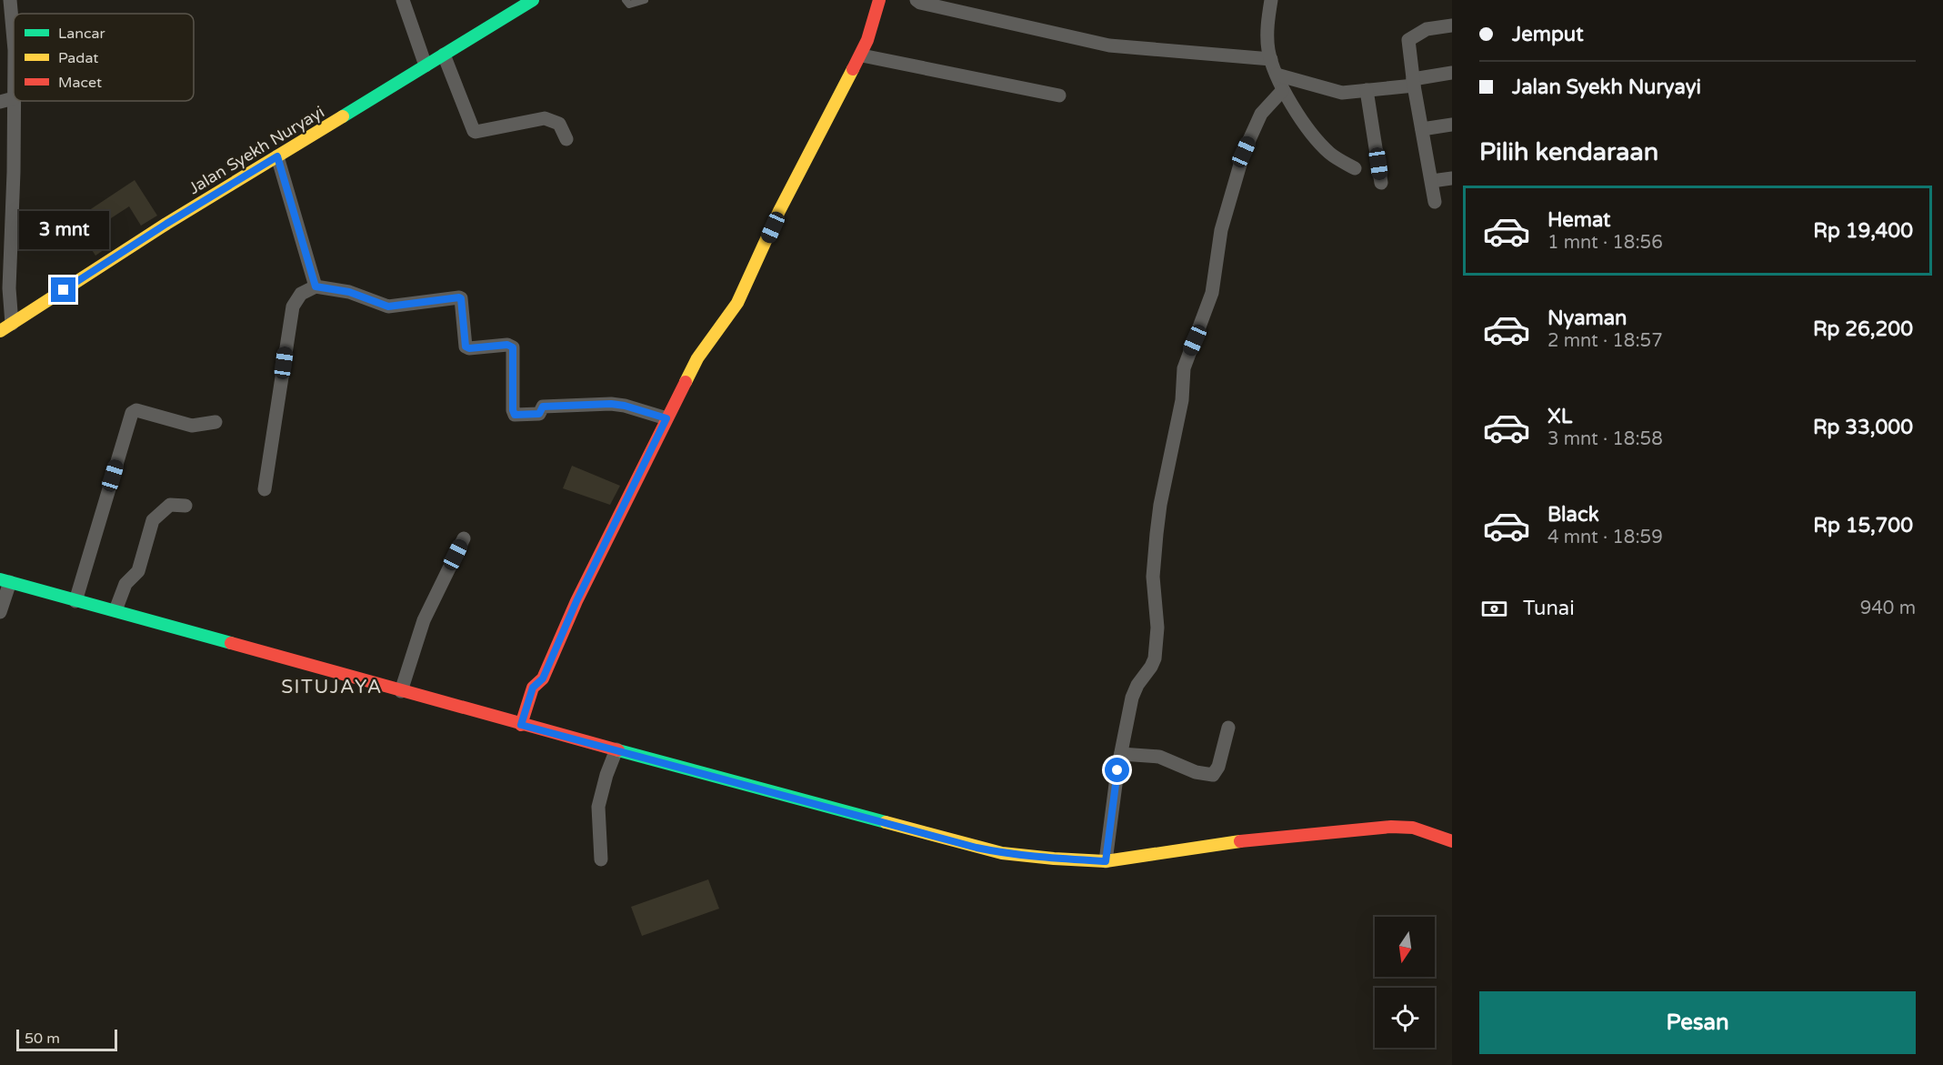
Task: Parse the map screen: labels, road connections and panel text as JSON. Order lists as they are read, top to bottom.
{
  "streets": {
    "street": ["Jalan Syekh Nuryayi"]
  },
  "districts": ["SITUJAYA"],
  "legend": ["Lancar", "Padat", "Macet"],
  "scale_bar": "50 m",
  "north": "bottom",
  "page": {
    "banner": ["Jemput", "Jalan Syekh Nuryayi"],
    "heading": "Pilih kendaraan",
    "list": [
      {
        "name": "Hemat",
        "note": "1 mnt · 18:56",
        "value": "Rp 19,400"
      },
      {
        "name": "Nyaman",
        "note": "2 mnt · 18:57",
        "value": "Rp 26,200"
      },
      {
        "name": "XL",
        "note": "3 mnt · 18:58",
        "value": "Rp 33,000"
      },
      {
        "name": "Black",
        "note": "4 mnt · 18:59",
        "value": "Rp 15,700"
      }
    ],
    "bubble": "3 mnt",
    "pay": ["Tunai", "940 m"],
    "buttons": "Pesan",
    "scale": "50 m"
  }
}
